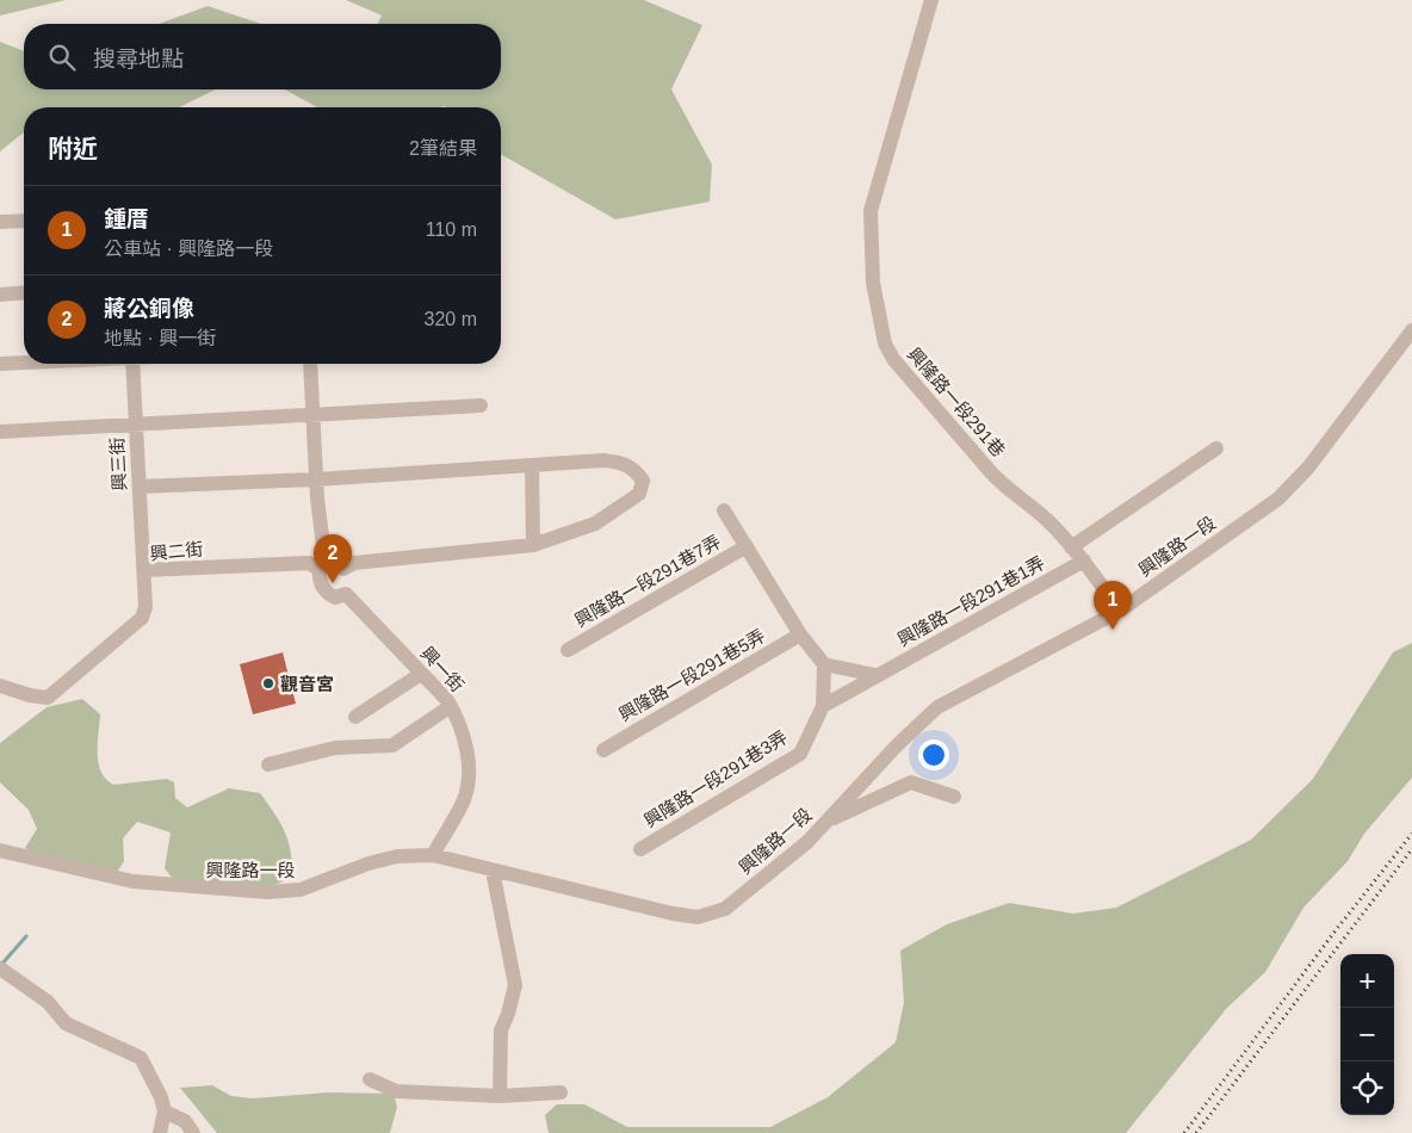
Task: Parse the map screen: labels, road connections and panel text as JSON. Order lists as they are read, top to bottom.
{
  "streets": {
    "street": [
      "興隆路一段291巷",
      "興三街",
      "興隆路一段",
      "興二街",
      "興隆路一段291巷7弄",
      "興隆路一段291巷1弄",
      "興一街",
      "興隆路一段291巷5弄",
      "興隆路一段291巷3弄"
    ]
  },
  "crossings": [
    ["興隆路一段291巷", "興隆路一段"],
    ["興隆路一段291巷", "興隆路一段291巷1弄"],
    ["興三街", "興二街"],
    ["興隆路一段", "興一街"],
    ["興二街", "興一街"],
    ["興隆路一段291巷1弄", "興隆路一段291巷3弄"]
  ],
  "places": ["觀音宮"],
  "page": {
    "search": "搜尋地點",
    "heading": ["附近", "2筆結果"],
    "list": [
      {
        "mark": "1",
        "name": "鍾厝",
        "note": "公車站 · 興隆路一段",
        "value": "110 m"
      },
      {
        "mark": "2",
        "name": "蔣公銅像",
        "note": "地點 · 興一街",
        "value": "320 m"
      }
    ],
    "pins": ["2", "1"],
    "map_buttons": ["+", "−"]
  }
}
